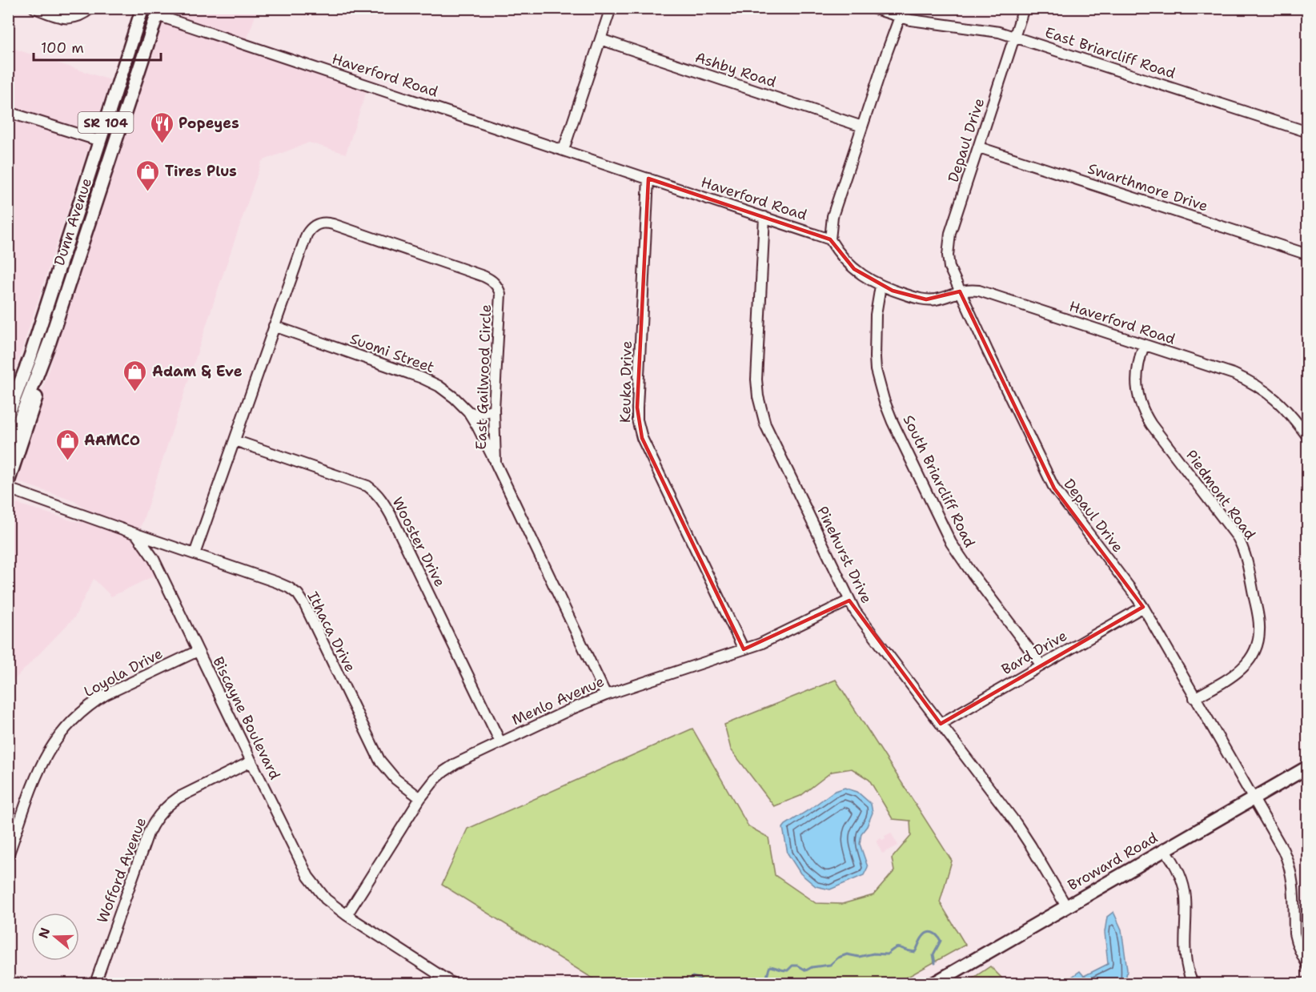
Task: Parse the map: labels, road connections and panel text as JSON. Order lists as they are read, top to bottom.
{
  "streets": {
    "main road": ["SR 104", "Dunn Avenue", "Broward Road"],
    "street": [
      "East Briarcliff Road",
      "Ashby Road",
      "Haverford Road",
      "Depaul Drive",
      "Swarthmore Drive",
      "Suomi Street",
      "East Gailwood Circle",
      "Keuka Drive",
      "South Briarcliff Road",
      "Piedmont Road",
      "Wooster Drive",
      "Pinehurst Drive",
      "Ithaca Drive",
      "Bard Drive",
      "Loyola Drive",
      "Menlo Avenue",
      "Biscayne Boulevard",
      "Wofford Avenue"
    ]
  },
  "crossings": [
    ["East Briarcliff Road", "Depaul Drive"],
    ["Haverford Road", "Depaul Drive"],
    ["Haverford Road", "Dunn Avenue"],
    ["Haverford Road", "Keuka Drive"],
    ["Haverford Road", "South Briarcliff Road"],
    ["Haverford Road", "Piedmont Road"],
    ["Haverford Road", "Pinehurst Drive"],
    ["Depaul Drive", "Swarthmore Drive"],
    ["Depaul Drive", "Piedmont Road"],
    ["Depaul Drive", "Bard Drive"],
    ["Depaul Drive", "Broward Road"],
    ["Suomi Street", "East Gailwood Circle"],
    ["East Gailwood Circle", "Menlo Avenue"],
    ["Keuka Drive", "Menlo Avenue"],
    ["South Briarcliff Road", "Bard Drive"],
    ["Wooster Drive", "Menlo Avenue"],
    ["Pinehurst Drive", "Bard Drive"],
    ["Pinehurst Drive", "Menlo Avenue"],
    ["Pinehurst Drive", "Broward Road"],
    ["Ithaca Drive", "Menlo Avenue"],
    ["Ithaca Drive", "Biscayne Boulevard"],
    ["Loyola Drive", "Biscayne Boulevard"],
    ["Menlo Avenue", "Biscayne Boulevard"],
    ["Biscayne Boulevard", "Wofford Avenue"]
  ],
  "places": {
    "restaurant": ["Popeyes"],
    "shop": ["Tires Plus", "Adam & Eve", "AAMCO"]
  },
  "scale_bar": "100 m",
  "north": "left"
}
